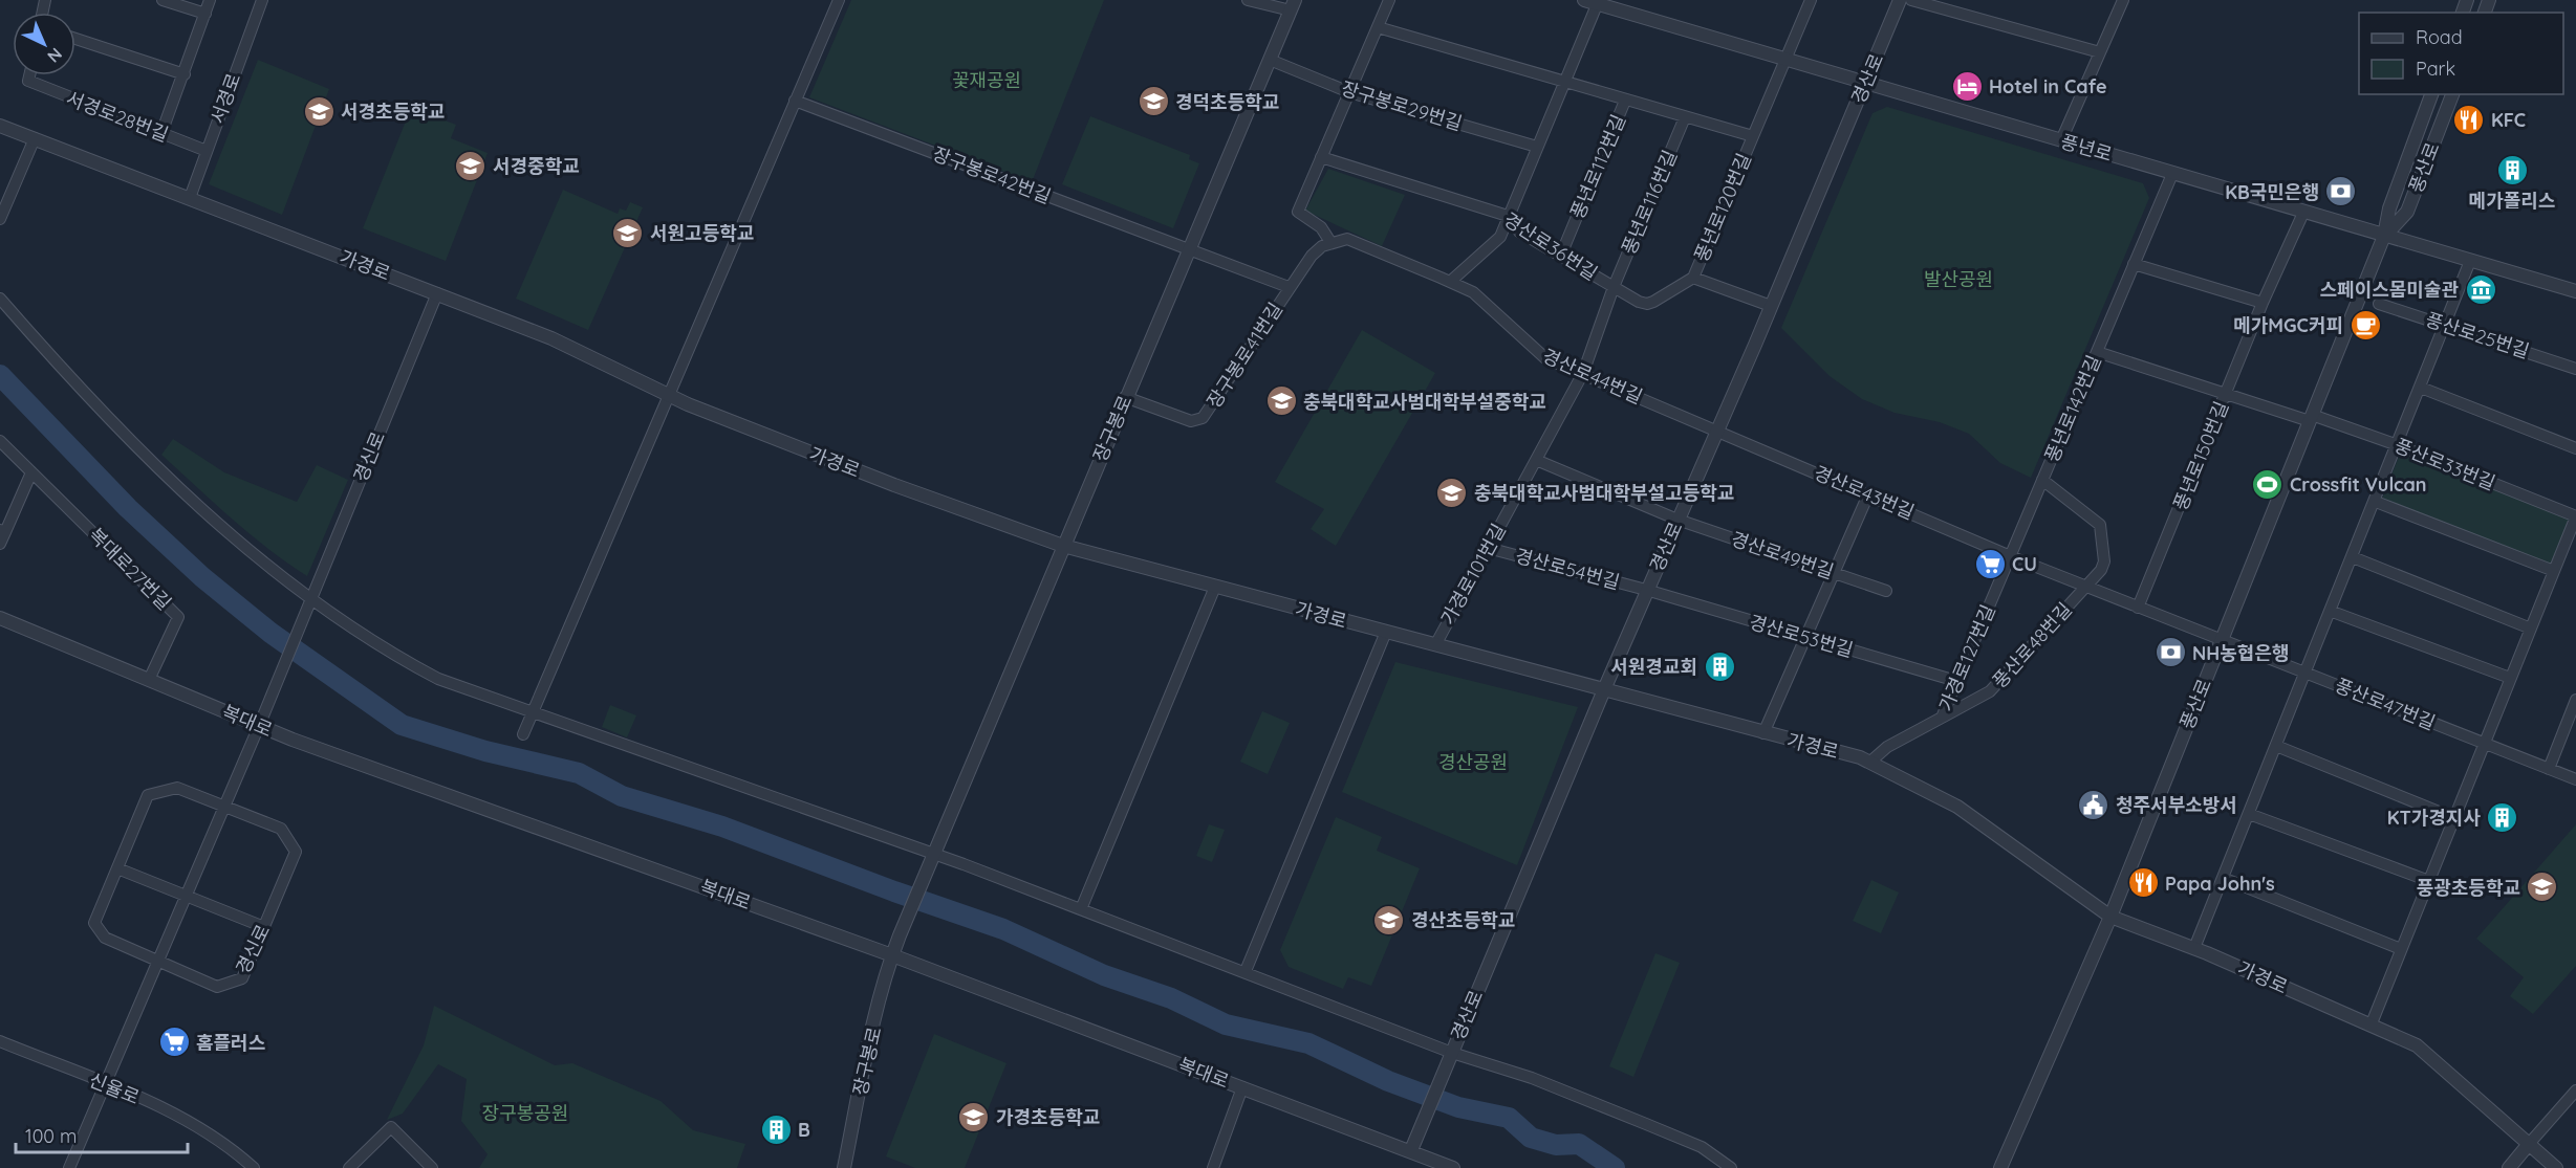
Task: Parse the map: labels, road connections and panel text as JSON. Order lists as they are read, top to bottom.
{
  "streets": {
    "street": [
      "경산로",
      "서경로",
      "장구봉로29번길",
      "서경로28번길",
      "풍년로",
      "풍년로112번길",
      "풍산로",
      "장구봉로42번길",
      "풍년로116번길",
      "풍년로120번길",
      "경산로36번길",
      "가경로",
      "풍산로25번길",
      "장구봉로41번길",
      "경산로44번길",
      "풍년로142번길",
      "장구봉로",
      "풍년로150번길",
      "경신로",
      "풍산로33번길",
      "경산로43번길",
      "경산로49번길",
      "복대로27번길",
      "경산로54번길",
      "가경로101번길",
      "경산로53번길",
      "풍산로48번길",
      "가경로127번길",
      "풍산로47번길",
      "복대로",
      "신율로"
    ]
  },
  "crossings": [
    ["경산로", "풍년로"],
    ["경산로", "가경로"],
    ["경산로", "경산로44번길"],
    ["경산로", "경산로43번길"],
    ["경산로", "경산로49번길"],
    ["경산로", "경산로54번길"],
    ["경산로", "경산로53번길"],
    ["경산로", "복대로"],
    ["서경로", "서경로28번길"],
    ["서경로", "가경로"],
    ["장구봉로29번길", "장구봉로"],
    ["풍년로", "풍산로"],
    ["풍년로", "풍년로120번길"],
    ["풍년로", "풍년로142번길"],
    ["풍년로", "풍년로150번길"],
    ["풍년로112번길", "풍년로116번길"],
    ["풍년로112번길", "풍년로120번길"],
    ["풍년로112번길", "경산로36번길"],
    ["풍산로", "가경로"],
    ["풍산로", "풍산로33번길"],
    ["풍산로", "풍산로48번길"],
    ["풍산로", "풍산로47번길"],
    ["장구봉로42번길", "장구봉로41번길"],
    ["장구봉로42번길", "장구봉로"],
    ["풍년로116번길", "풍년로120번길"],
    ["풍년로116번길", "경산로36번길"],
    ["풍년로116번길", "경산로44번길"],
    ["풍년로116번길", "가경로101번길"],
    ["풍년로120번길", "경산로36번길"],
    ["가경로", "장구봉로"],
    ["가경로", "경신로"],
    ["가경로", "가경로101번길"],
    ["가경로", "가경로127번길"],
    ["장구봉로41번길", "장구봉로"],
    ["경산로44번길", "경산로43번길"],
    ["경산로44번길", "가경로101번길"],
    ["풍년로142번길", "풍산로33번길"],
    ["풍년로142번길", "경산로43번길"],
    ["풍년로142번길", "풍산로48번길"],
    ["풍년로142번길", "가경로127번길"],
    ["장구봉로", "복대로"],
    ["풍년로150번길", "풍산로33번길"],
    ["풍년로150번길", "풍산로48번길"],
    ["경신로", "복대로"],
    ["경산로43번길", "풍산로48번길"],
    ["경산로43번길", "가경로127번길"],
    ["경산로49번길", "가경로101번길"],
    ["복대로27번길", "복대로"],
    ["경산로54번길", "가경로101번길"],
    ["경산로54번길", "경산로53번길"],
    ["경산로53번길", "가경로127번길"],
    ["풍산로48번길", "가경로127번길"],
    ["풍산로48번길", "풍산로47번길"]
  ],
  "parks": [
    "꽃재공원",
    "발산공원",
    "경산공원",
    "장구봉공원"
  ],
  "places": {
    "hotel": ["Hotel in Cafe"],
    "school or university": [
      "경덕초등학교",
      "서경초등학교",
      "서경중학교",
      "서원고등학교",
      "충북대학교사범대학부설중학교",
      "충북대학교사범대학부설고등학교",
      "풍광초등학교",
      "경산초등학교",
      "가경초등학교"
    ],
    "restaurant": ["KFC", "Papa John's"],
    "building": [
      "메가폴리스",
      "서원경교회",
      "KT가경지사",
      "B"
    ],
    "bank": ["KB국민은행", "NH농협은행"],
    "museum": ["스페이스몸미술관"],
    "cafe": ["메가MGC커피"],
    "sports": ["Crossfit Vulcan"],
    "supermarket": ["CU", "홈플러스"],
    "public building": ["청주서부소방서"]
  },
  "legend": ["Road", "Park"],
  "scale_bar": "100 m",
  "north": "bottom right"
}
